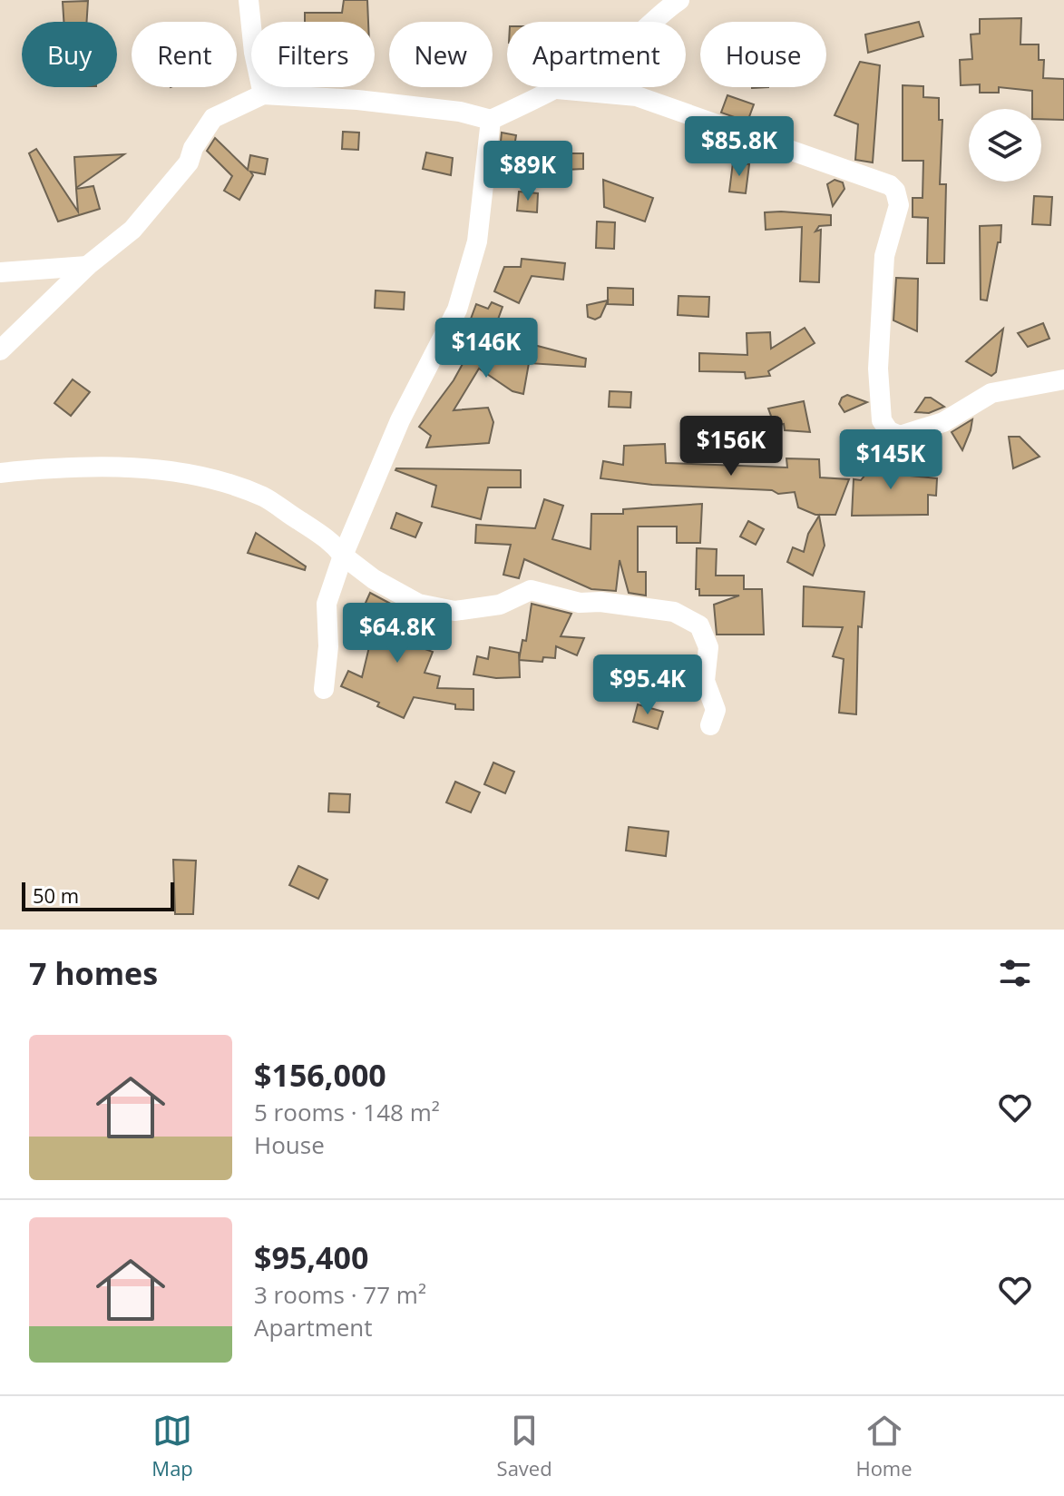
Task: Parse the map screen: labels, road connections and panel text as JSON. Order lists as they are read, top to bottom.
{
  "scale_bar": "50 m",
  "page": {
    "chip": [
      "Buy",
      "Rent",
      "Filters",
      "New",
      "Apartment",
      "House"
    ],
    "price": [
      "$85.8K",
      "$89K",
      "$146K",
      "$156K",
      "$145K",
      "$64.8K",
      "$95.4K"
    ],
    "scale": "50 m",
    "heading": "7 homes",
    "list": [
      {
        "name": "$156,000",
        "note": "5 rooms · 148 m² · House"
      },
      {
        "name": "$95,400",
        "note": "3 rooms · 77 m² · Apartment"
      }
    ],
    "tabs": ["Map", "Saved", "Home"]
  }
}
